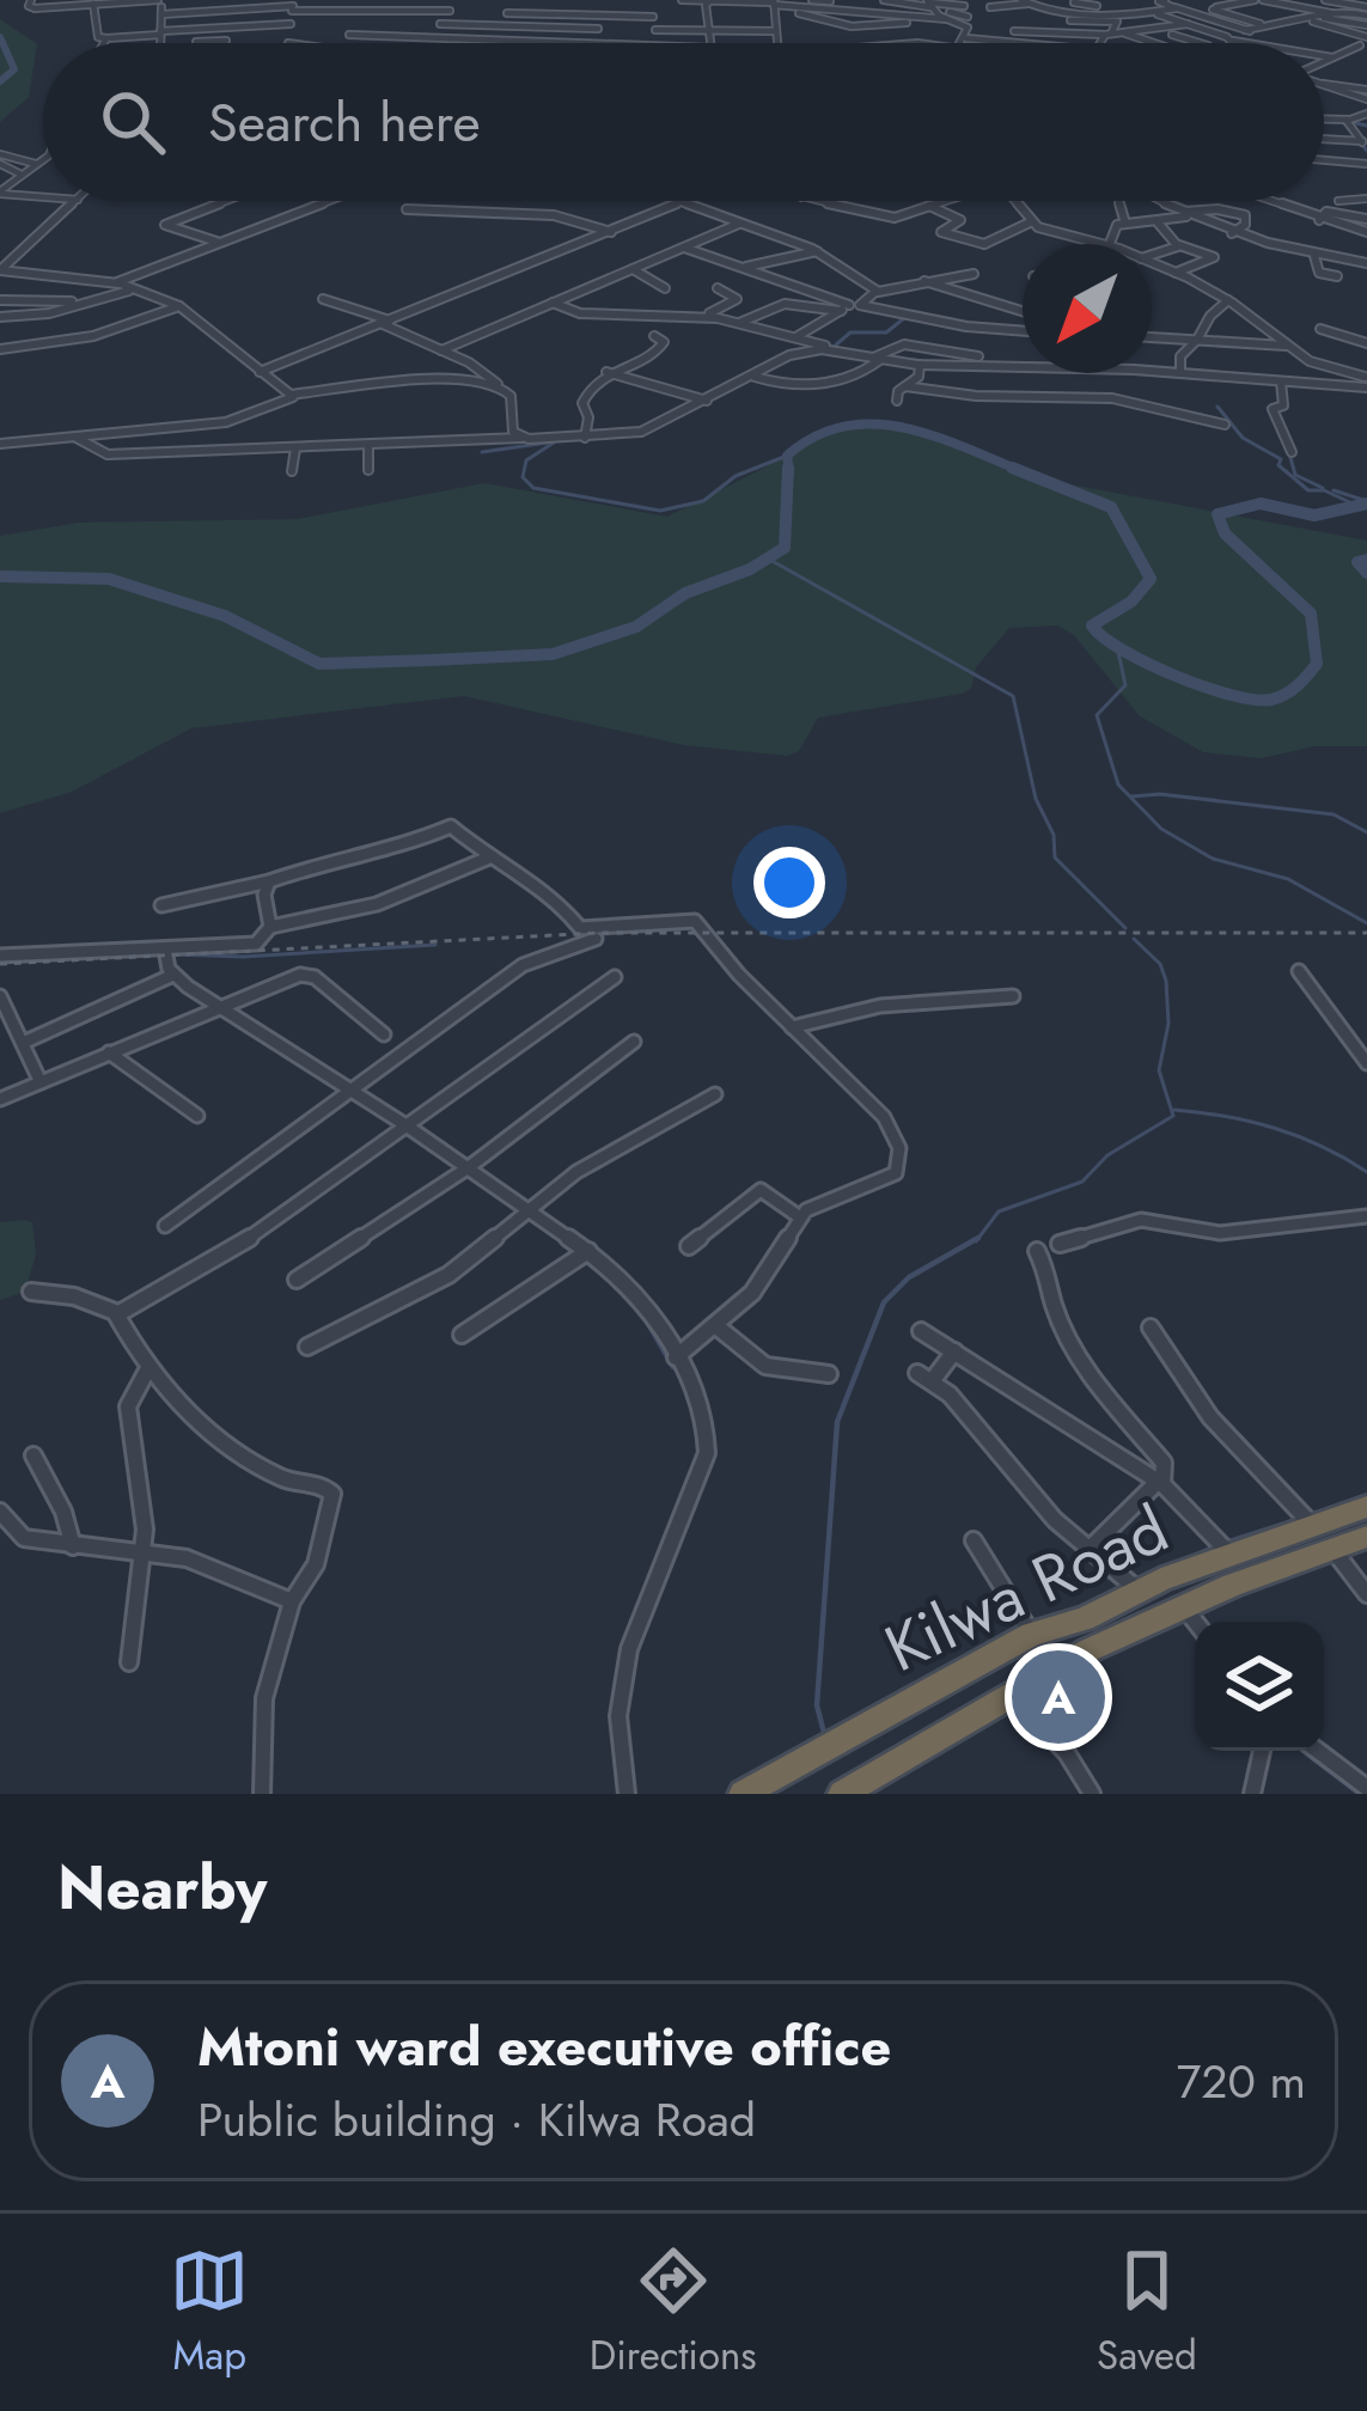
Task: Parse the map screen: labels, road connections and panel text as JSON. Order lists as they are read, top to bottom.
{
  "streets": {
    "highway": ["Kilwa Road"]
  },
  "north": "bottom left",
  "page": {
    "search": "Search here",
    "pins": "A",
    "heading": "Nearby",
    "list": [
      {
        "mark": "A",
        "name": "Mtoni ward executive office",
        "note": "Public building · Kilwa Road",
        "value": "720 m"
      }
    ],
    "nav": ["Map", "Directions", "Saved"]
  }
}
